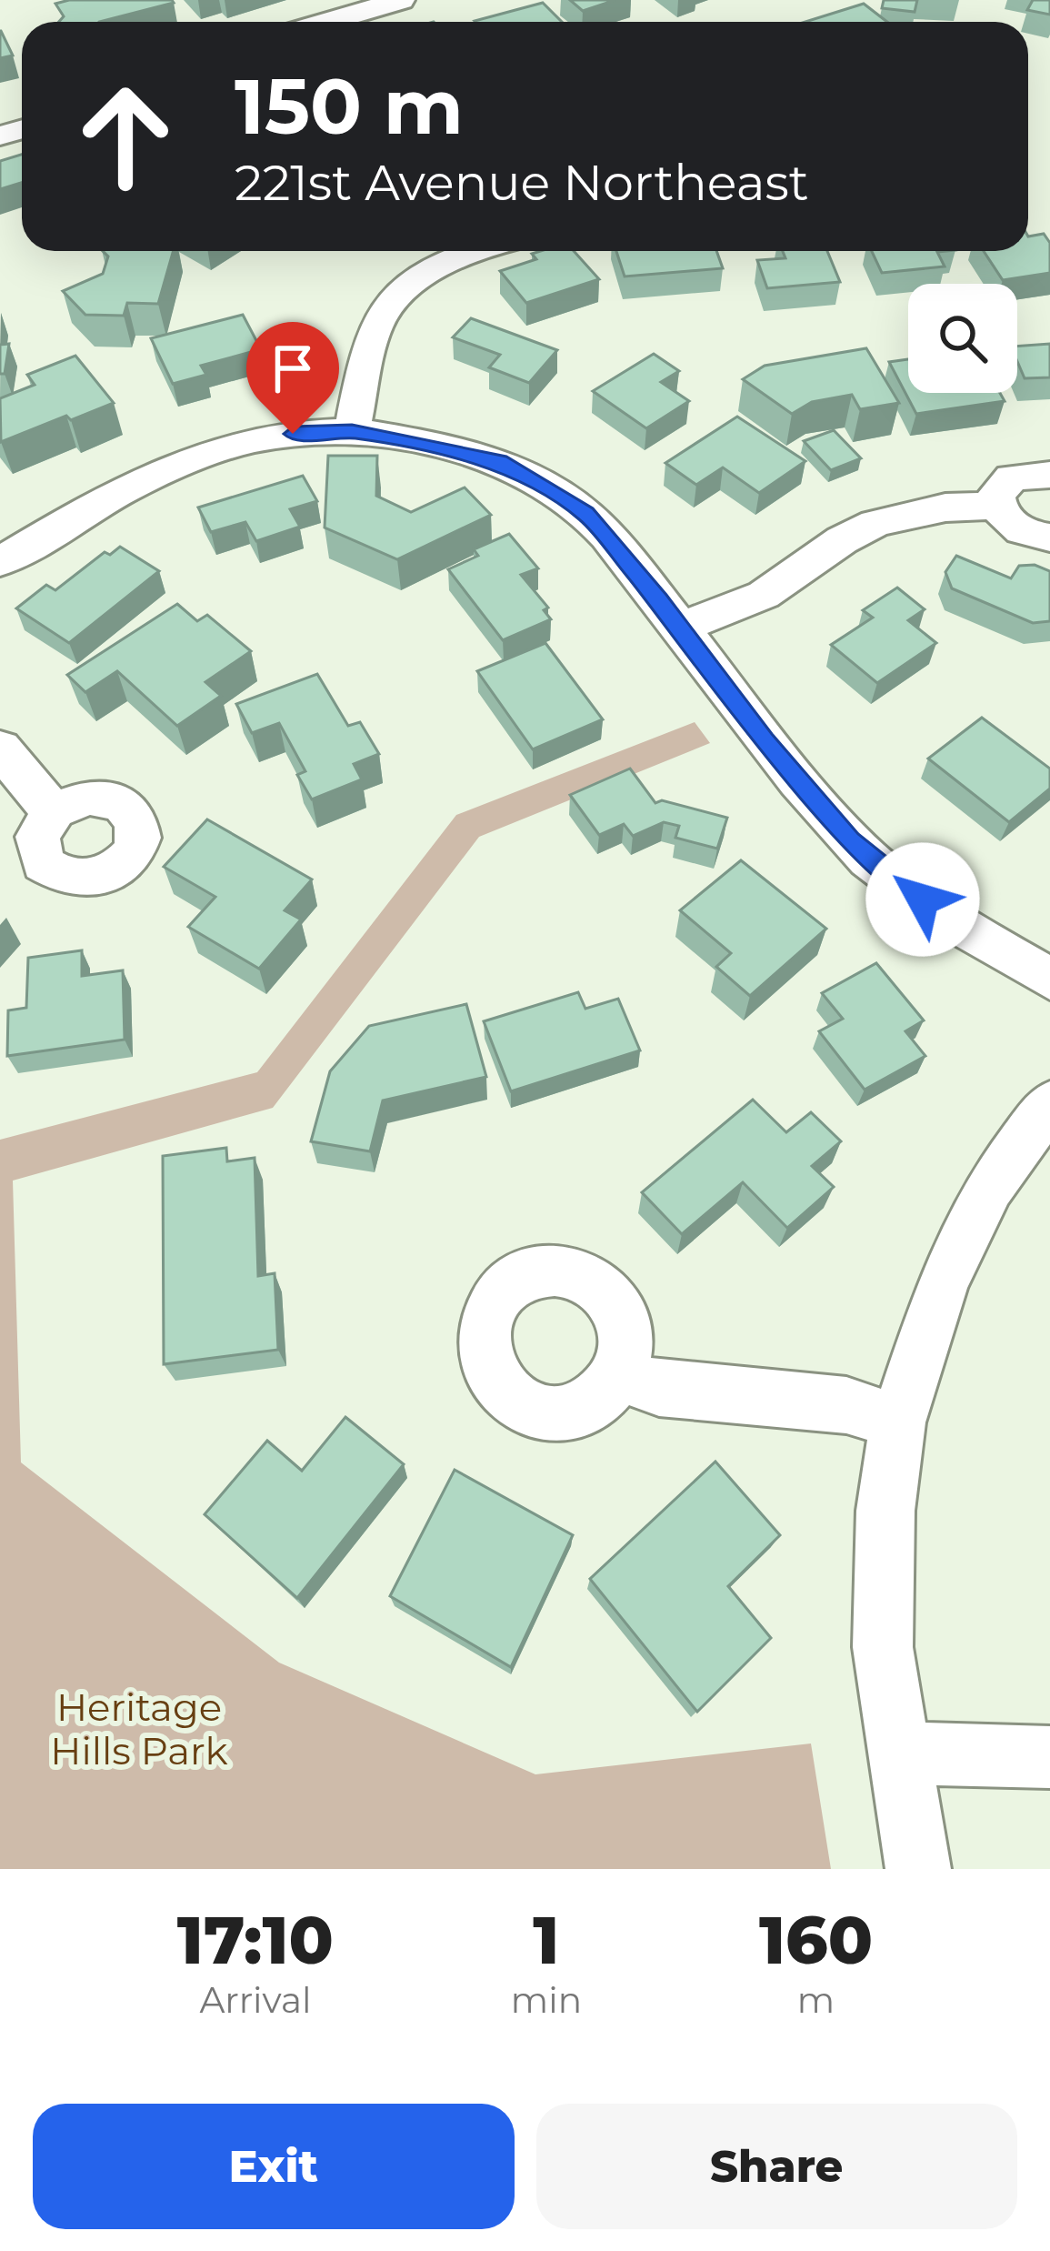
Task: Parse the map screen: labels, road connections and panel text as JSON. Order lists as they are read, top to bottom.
{
  "parks": ["Heritage Hills Park"],
  "page": {
    "turn": ["150 m", "221st Avenue Northeast"],
    "eta": [
      "17:10",
      "Arrival",
      "1",
      "min",
      "160",
      "m"
    ],
    "buttons": ["Exit", "Share"]
  }
}
